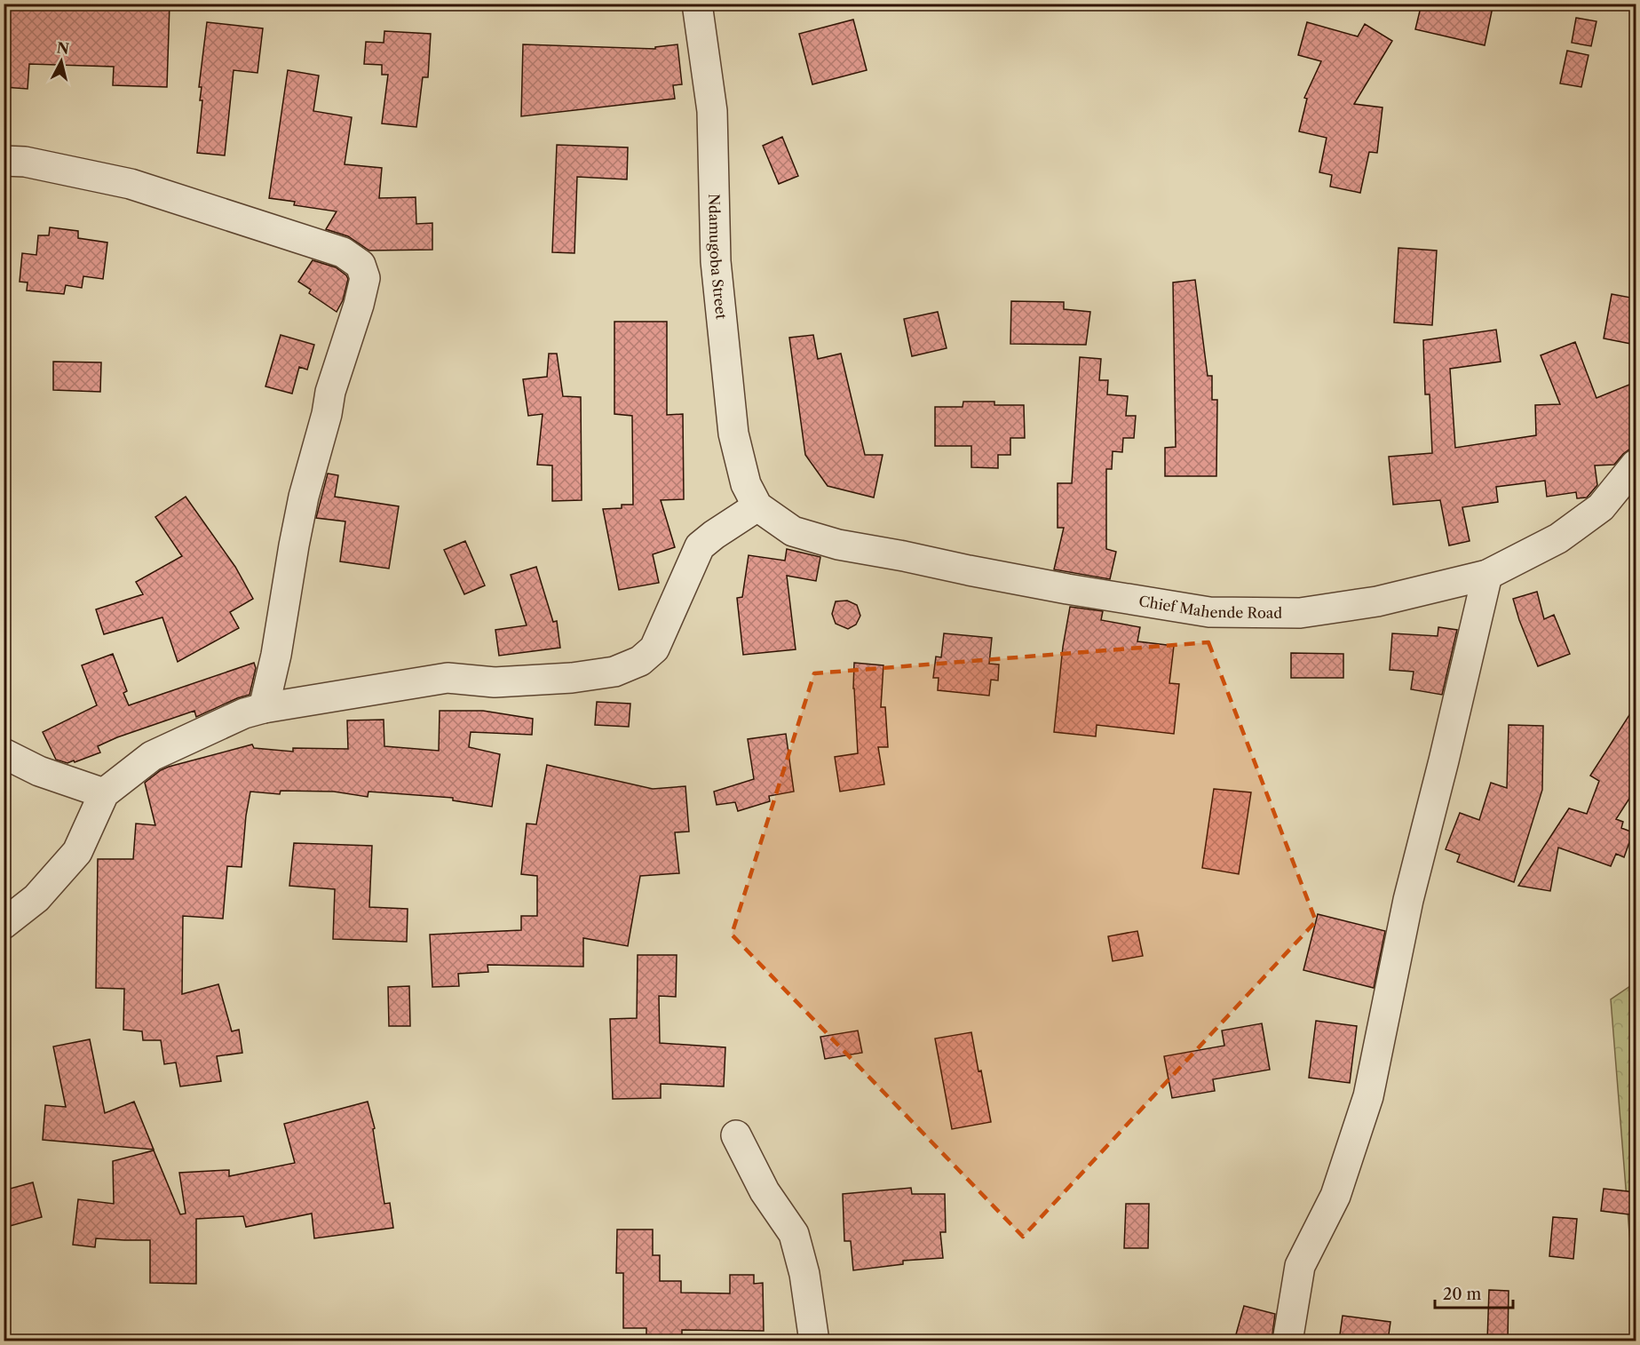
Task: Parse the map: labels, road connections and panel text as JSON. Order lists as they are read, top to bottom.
{
  "streets": {
    "street": ["Ndamugoba Street", "Chief Mahende Road"]
  },
  "crossings": [
    ["Ndamugoba Street", "Chief Mahende Road"]
  ],
  "scale_bar": "20 m",
  "north": "top"
}
